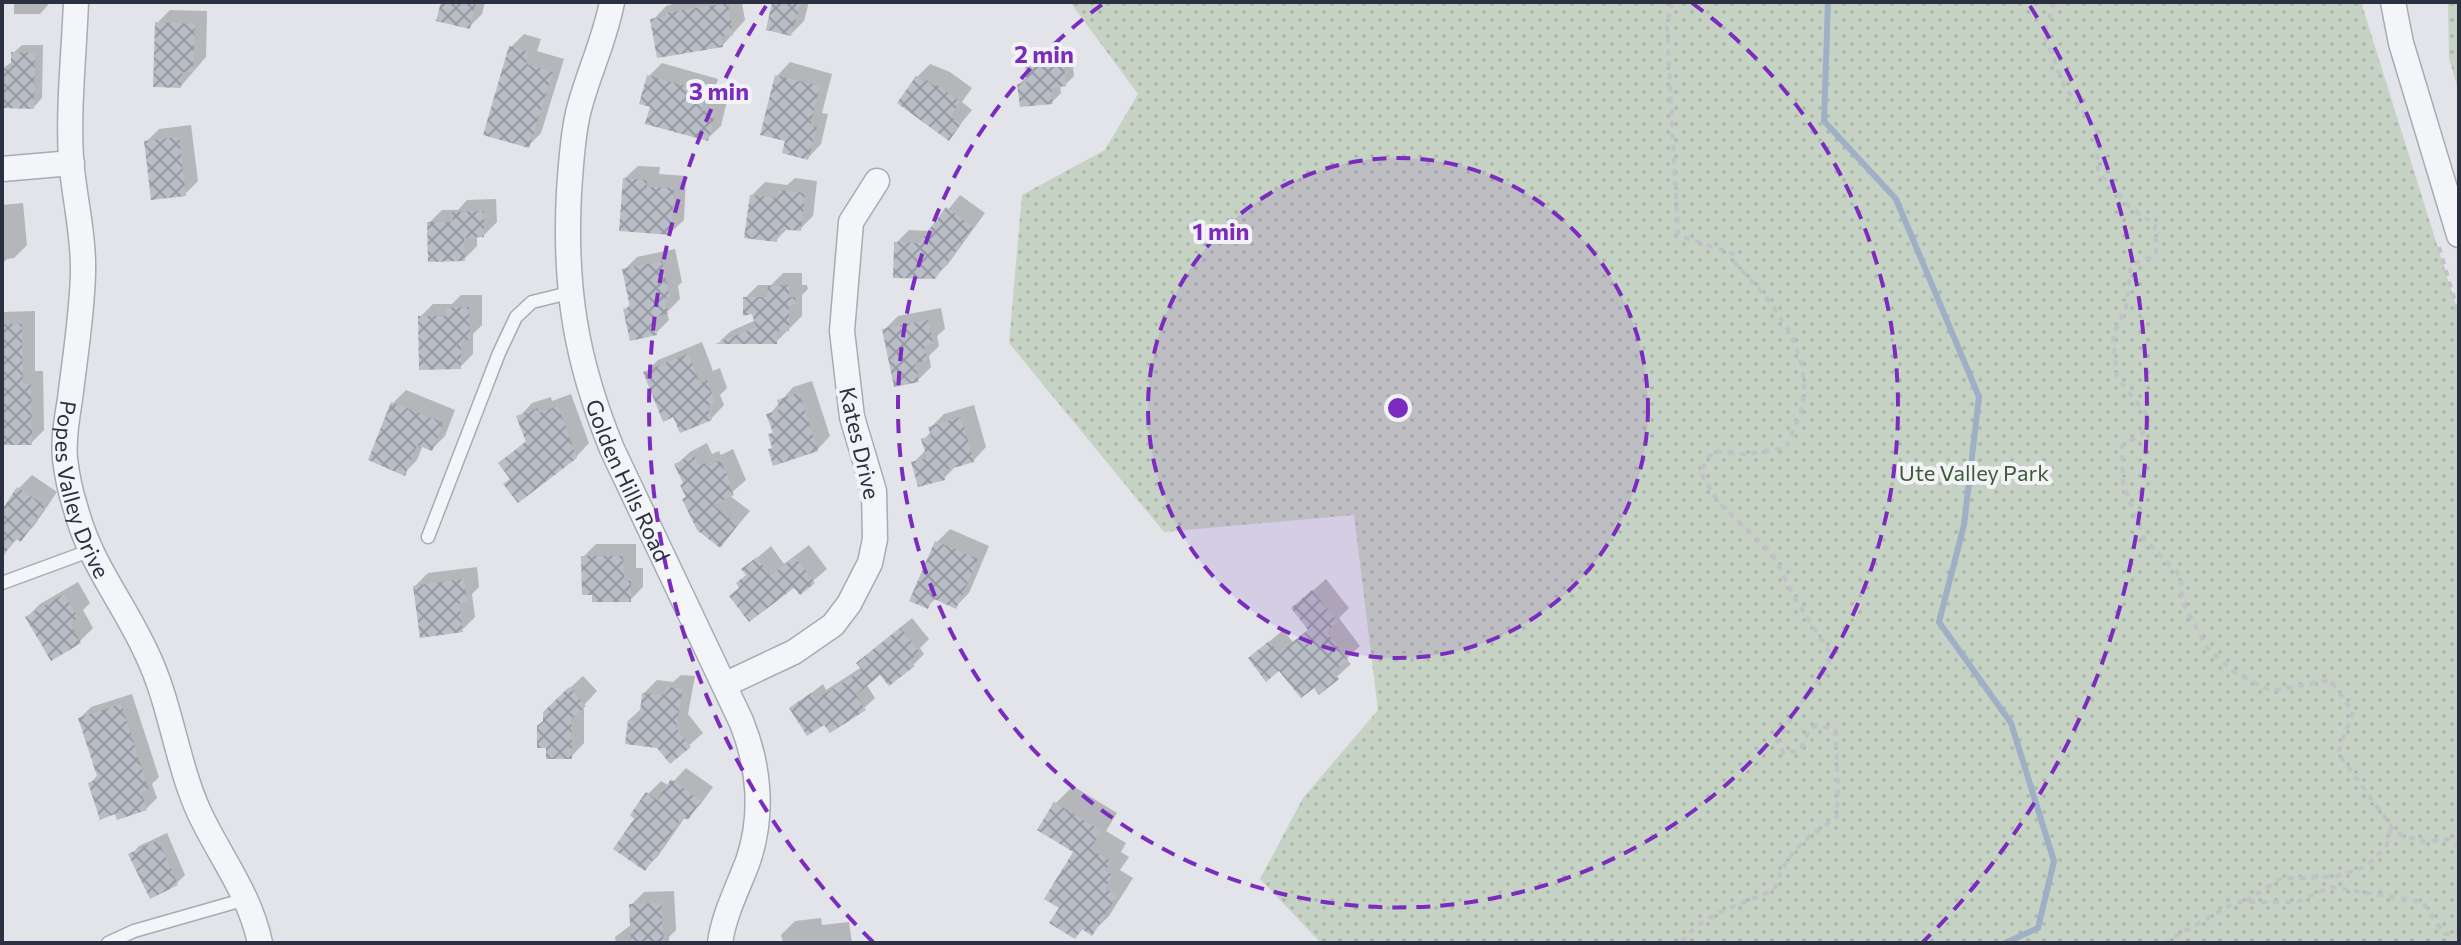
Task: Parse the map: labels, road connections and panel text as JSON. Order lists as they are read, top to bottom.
{
  "streets": {
    "street": ["Kates Drive", "Golden Hills Road", "Popes Valley Drive"]
  },
  "crossings": [
    ["Kates Drive", "Golden Hills Road"]
  ],
  "parks": ["Ute Valley Park"],
  "rings": ["2 min", "3 min", "1 min"]
}
